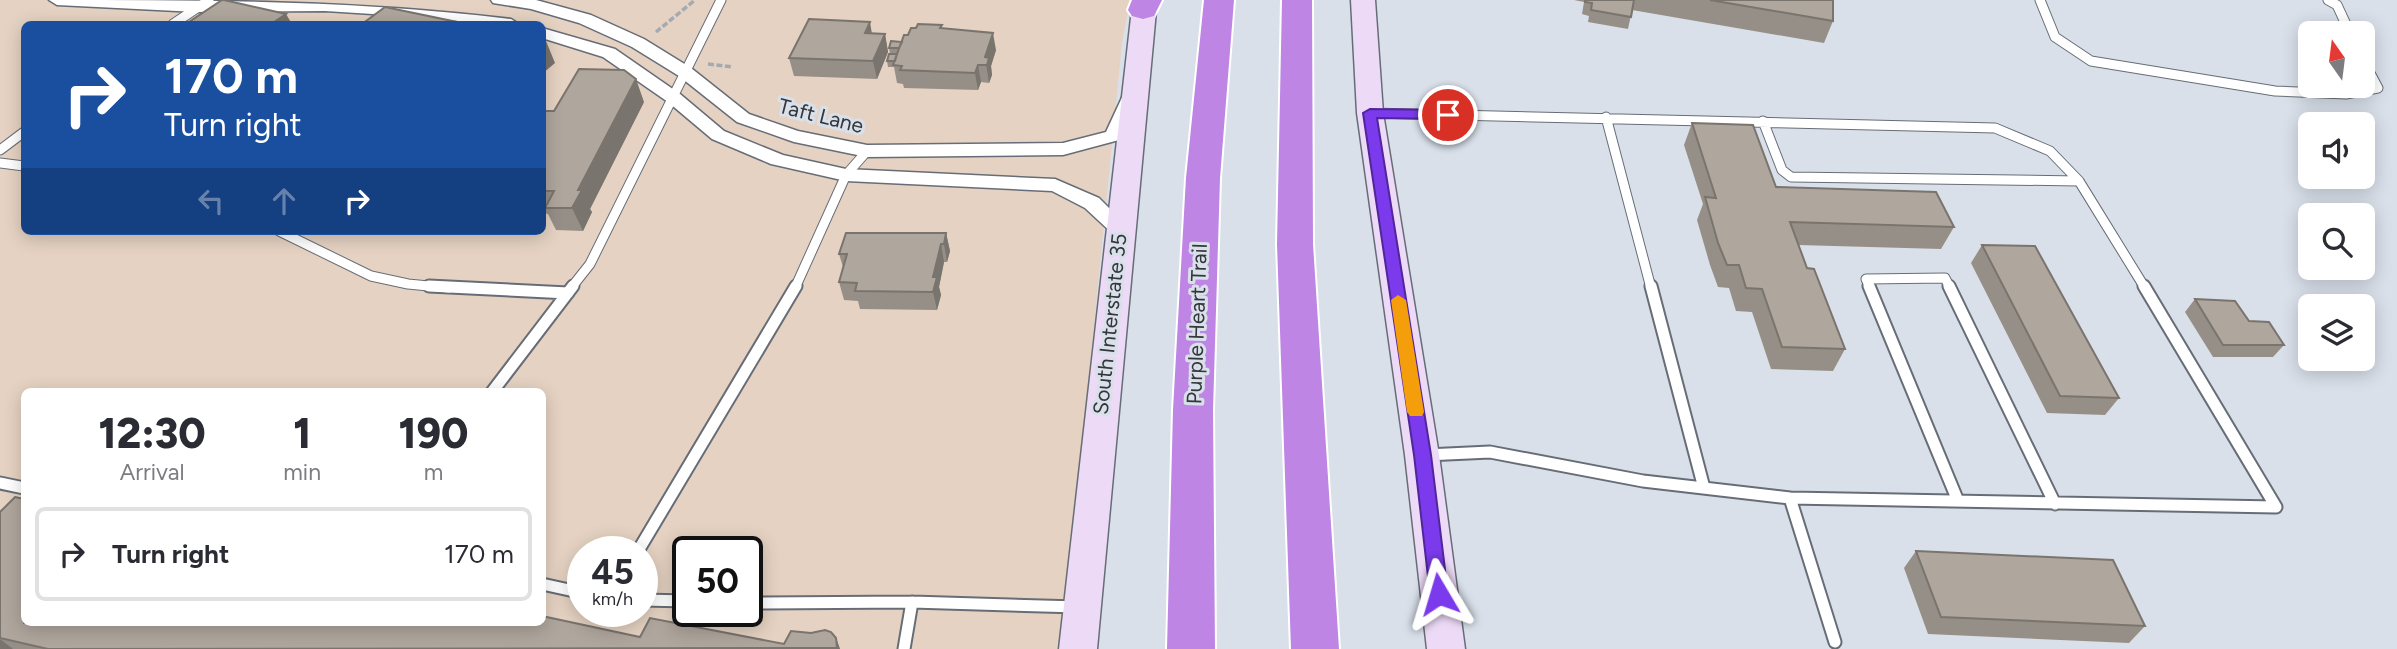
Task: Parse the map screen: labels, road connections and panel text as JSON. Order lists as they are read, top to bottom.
{
  "streets": {
    "highway": ["Purple Heart Trail"],
    "main road": ["South Interstate 35"],
    "street": ["Taft Lane"]
  },
  "crossings": [
    ["Taft Lane", "South Interstate 35"]
  ],
  "north": "top",
  "page": {
    "turn": ["170 m", "Turn right"],
    "eta": [
      "12:30",
      "Arrival",
      "1",
      "min",
      "190",
      "m"
    ],
    "list": [
      {
        "name": "Turn right",
        "value": "170 m"
      }
    ],
    "speed": "45 km/h",
    "limit": "50"
  }
}
